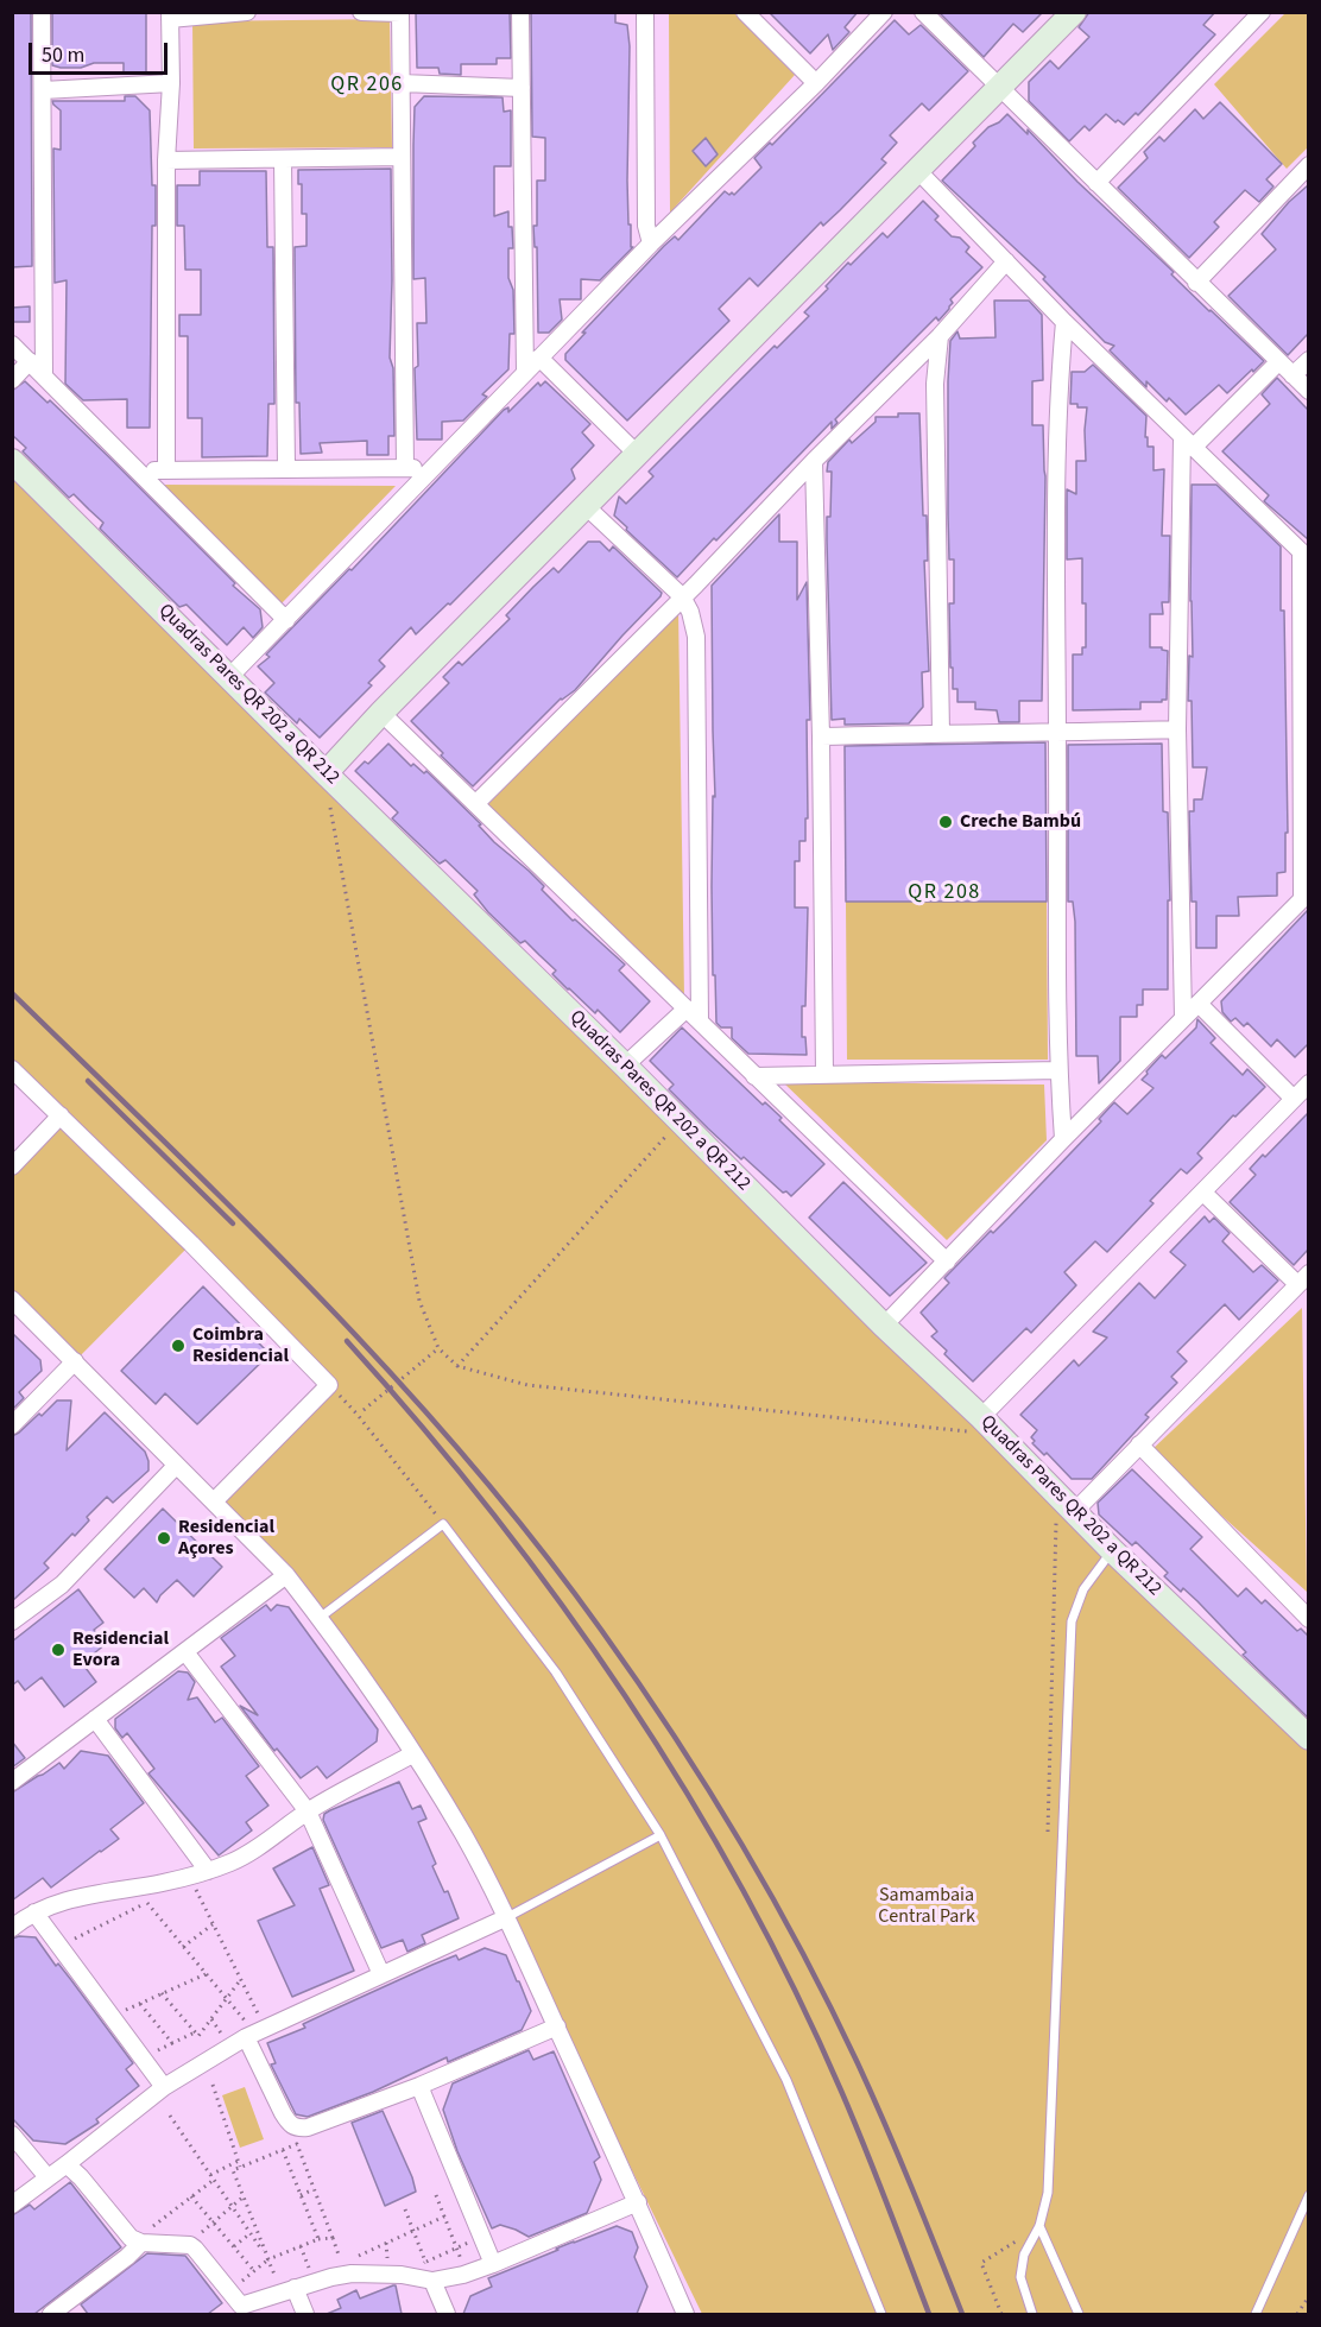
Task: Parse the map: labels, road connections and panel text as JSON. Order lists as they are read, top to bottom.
{
  "streets": {
    "street": ["Quadras Pares QR 202 a QR 212"]
  },
  "districts": ["QR 206", "QR 208"],
  "parks": ["Samambaia Central Park"],
  "places": [
    "Creche Bambú",
    "Coimbra Residencial",
    "Residencial Açores",
    "Residencial Evora"
  ],
  "scale_bar": "50 m"
}
